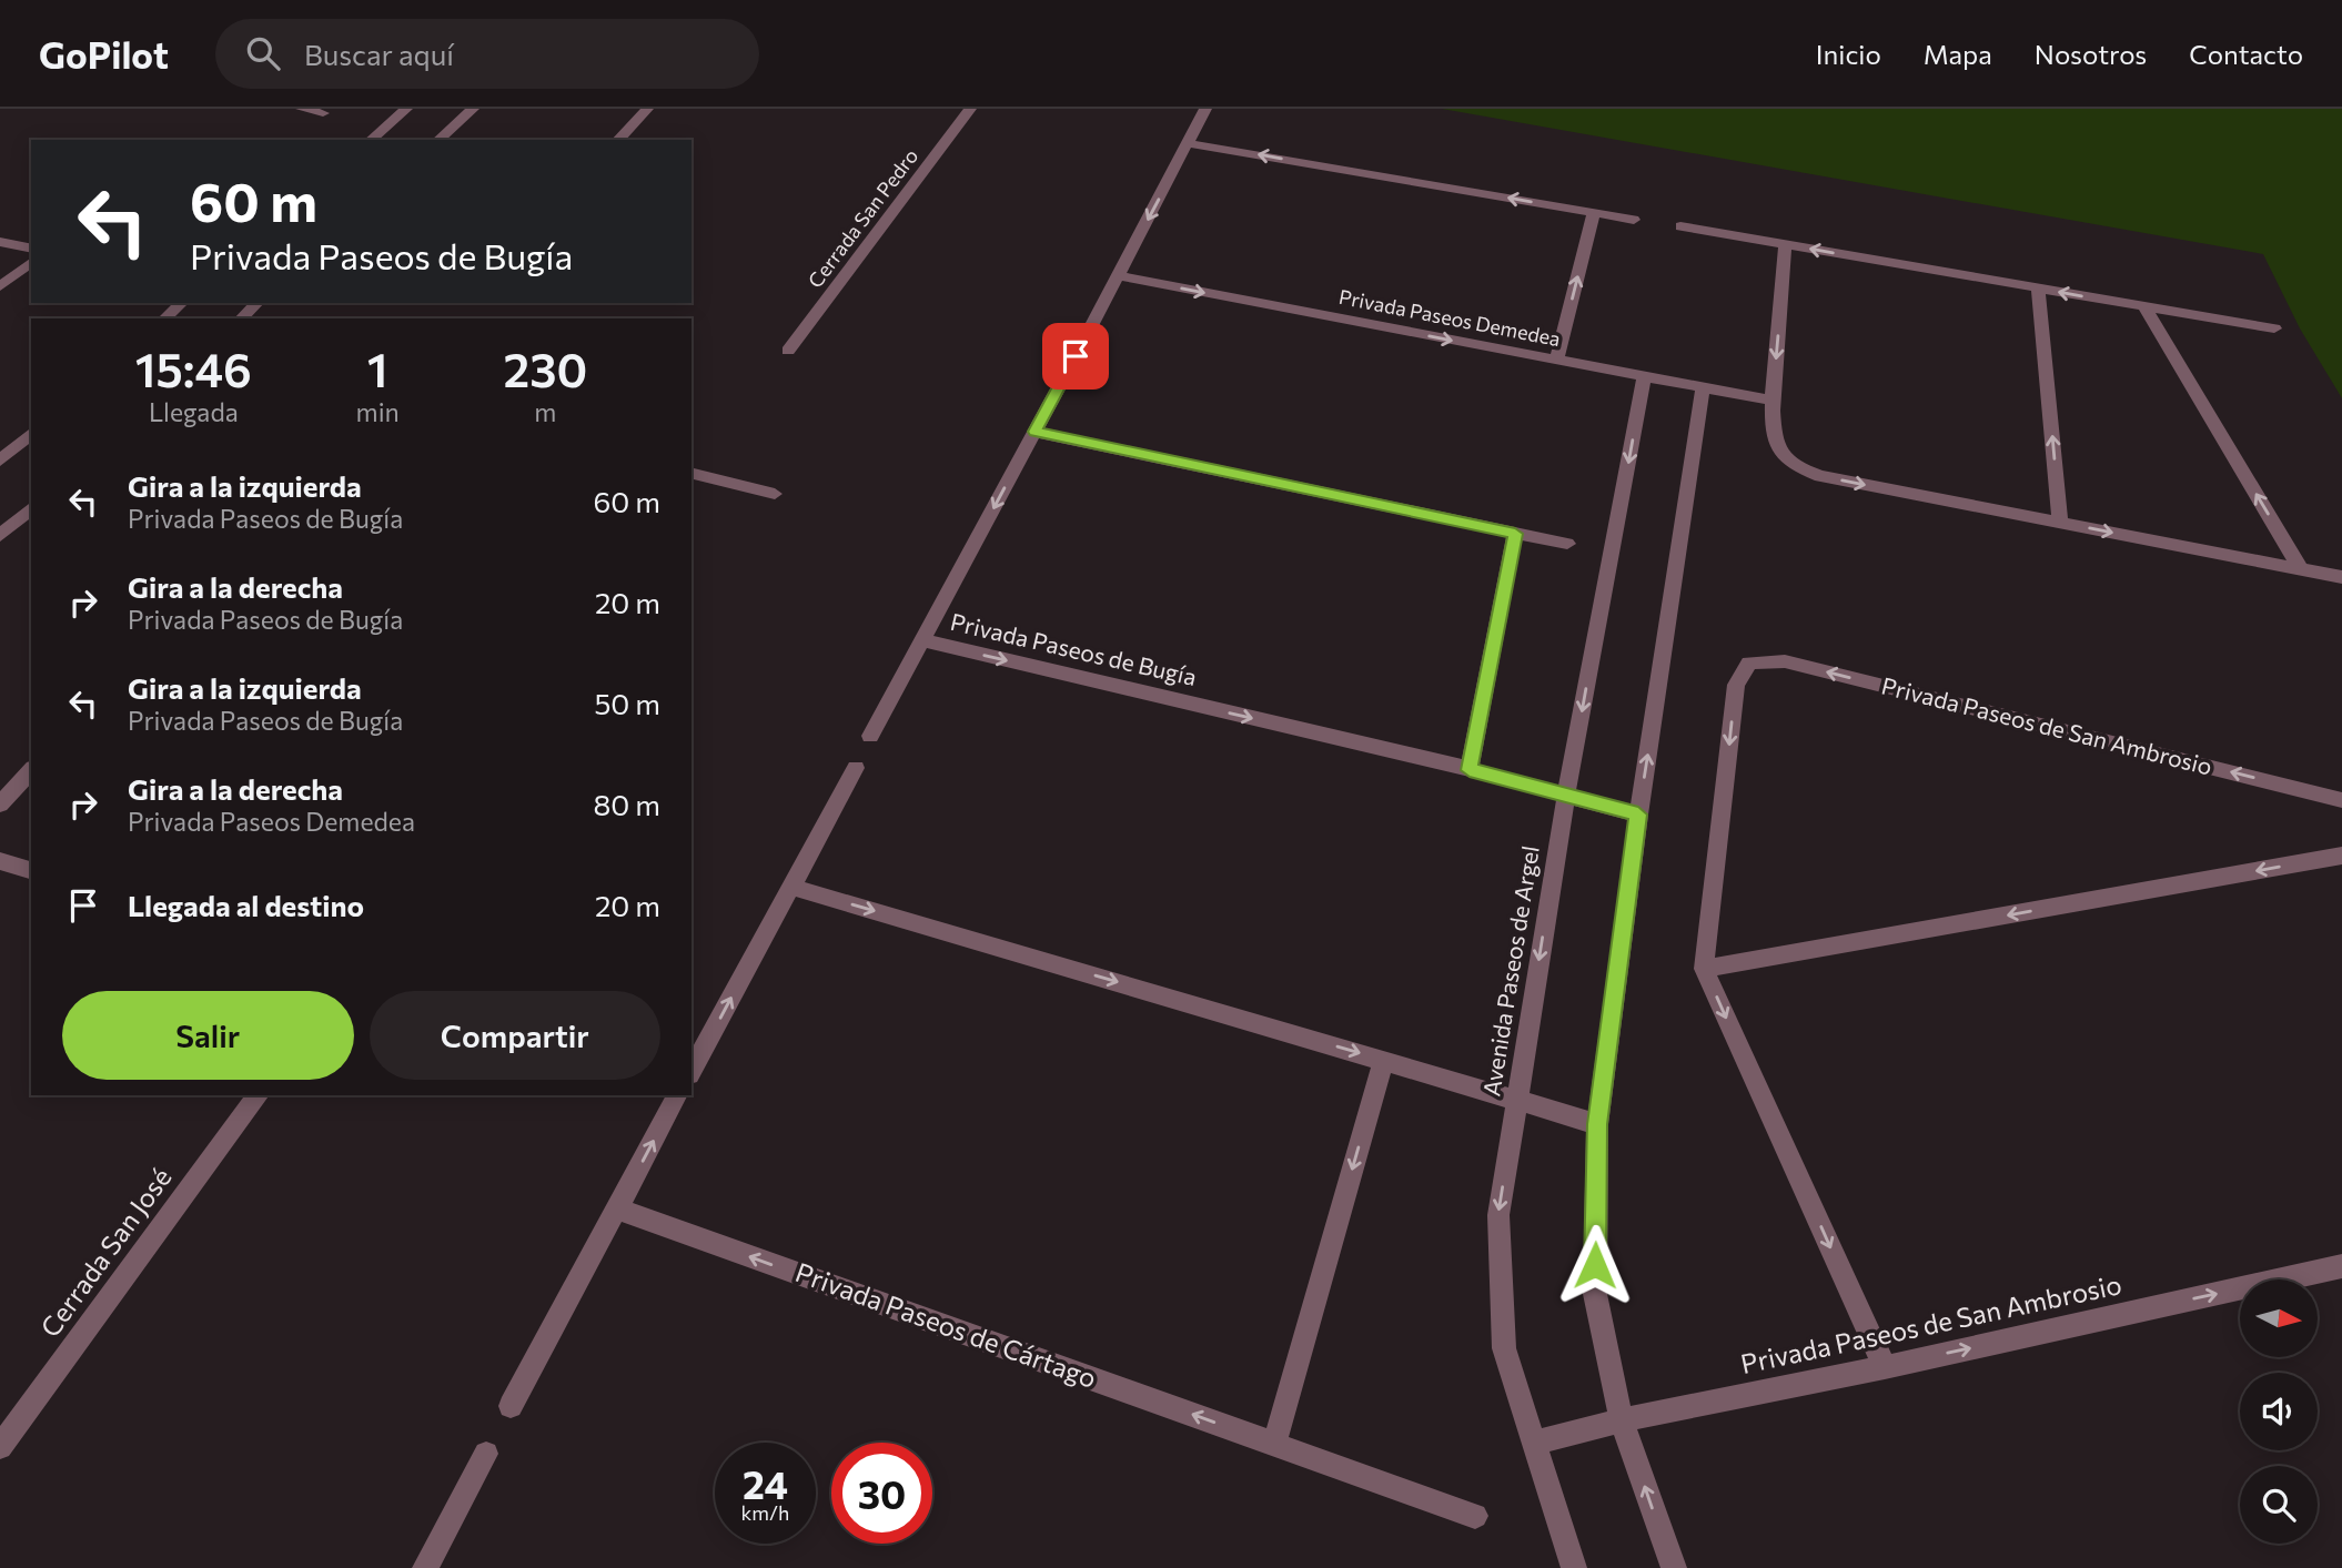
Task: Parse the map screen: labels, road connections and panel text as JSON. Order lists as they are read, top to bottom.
{
  "streets": {
    "street": [
      "Cerrada San Pedro",
      "Privada Paseos Demedea",
      "Privada Paseos de Bugía",
      "Privada Paseos de San Ambrosio",
      "Avenida Paseos de Argel",
      "Cerrada San José",
      "Privada Paseos de Cártago"
    ]
  },
  "crossings": [
    ["Privada Paseos Demedea", "Avenida Paseos de Argel"],
    ["Privada Paseos de Bugía", "Avenida Paseos de Argel"],
    ["Privada Paseos de San Ambrosio", "Avenida Paseos de Argel"]
  ],
  "one_way": ["Privada Paseos de Cártago"],
  "north": "right",
  "page": {
    "header": "GoPilot",
    "search": "Buscar aquí",
    "nav": [
      "Inicio",
      "Mapa",
      "Nosotros",
      "Contacto"
    ],
    "turn": ["60 m", "Privada Paseos de Bugía"],
    "eta": [
      "15:46",
      "Llegada",
      "1",
      "min",
      "230",
      "m"
    ],
    "list": [
      {
        "name": "Gira a la izquierda",
        "note": "Privada Paseos de Bugía",
        "value": "60 m"
      },
      {
        "name": "Gira a la derecha",
        "note": "Privada Paseos de Bugía",
        "value": "20 m"
      },
      {
        "name": "Gira a la izquierda",
        "note": "Privada Paseos de Bugía",
        "value": "50 m"
      },
      {
        "name": "Gira a la derecha",
        "note": "Privada Paseos Demedea",
        "value": "80 m"
      },
      {
        "name": "Llegada al destino",
        "value": "20 m"
      }
    ],
    "buttons": ["Salir", "Compartir"],
    "speed": "24 km/h",
    "limit": "30"
  }
}
